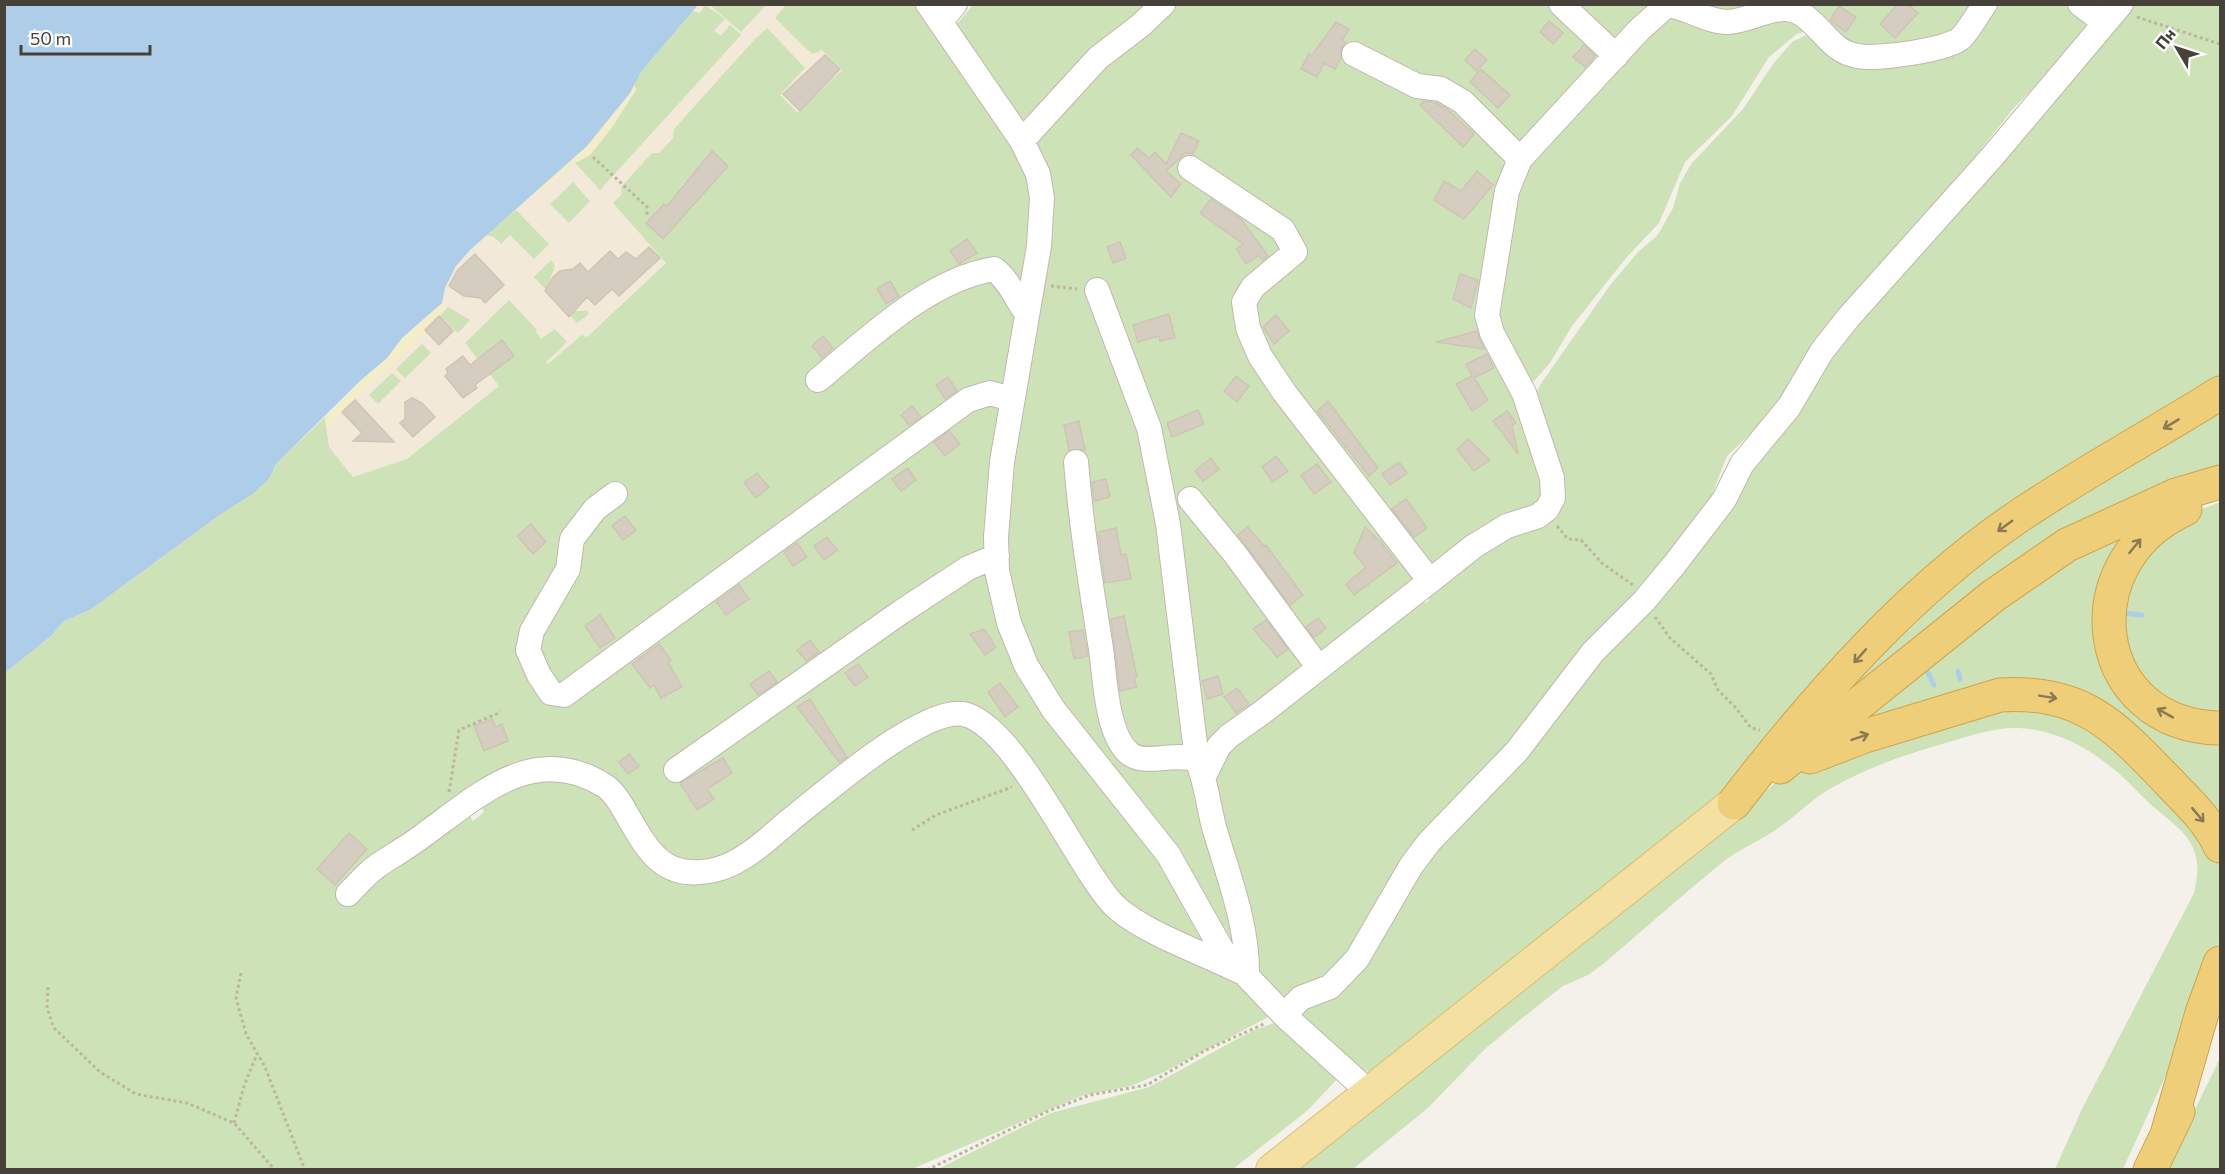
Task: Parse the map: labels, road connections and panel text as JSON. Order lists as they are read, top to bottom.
{
  "scale_bar": "50 m",
  "north": "top left"
}
